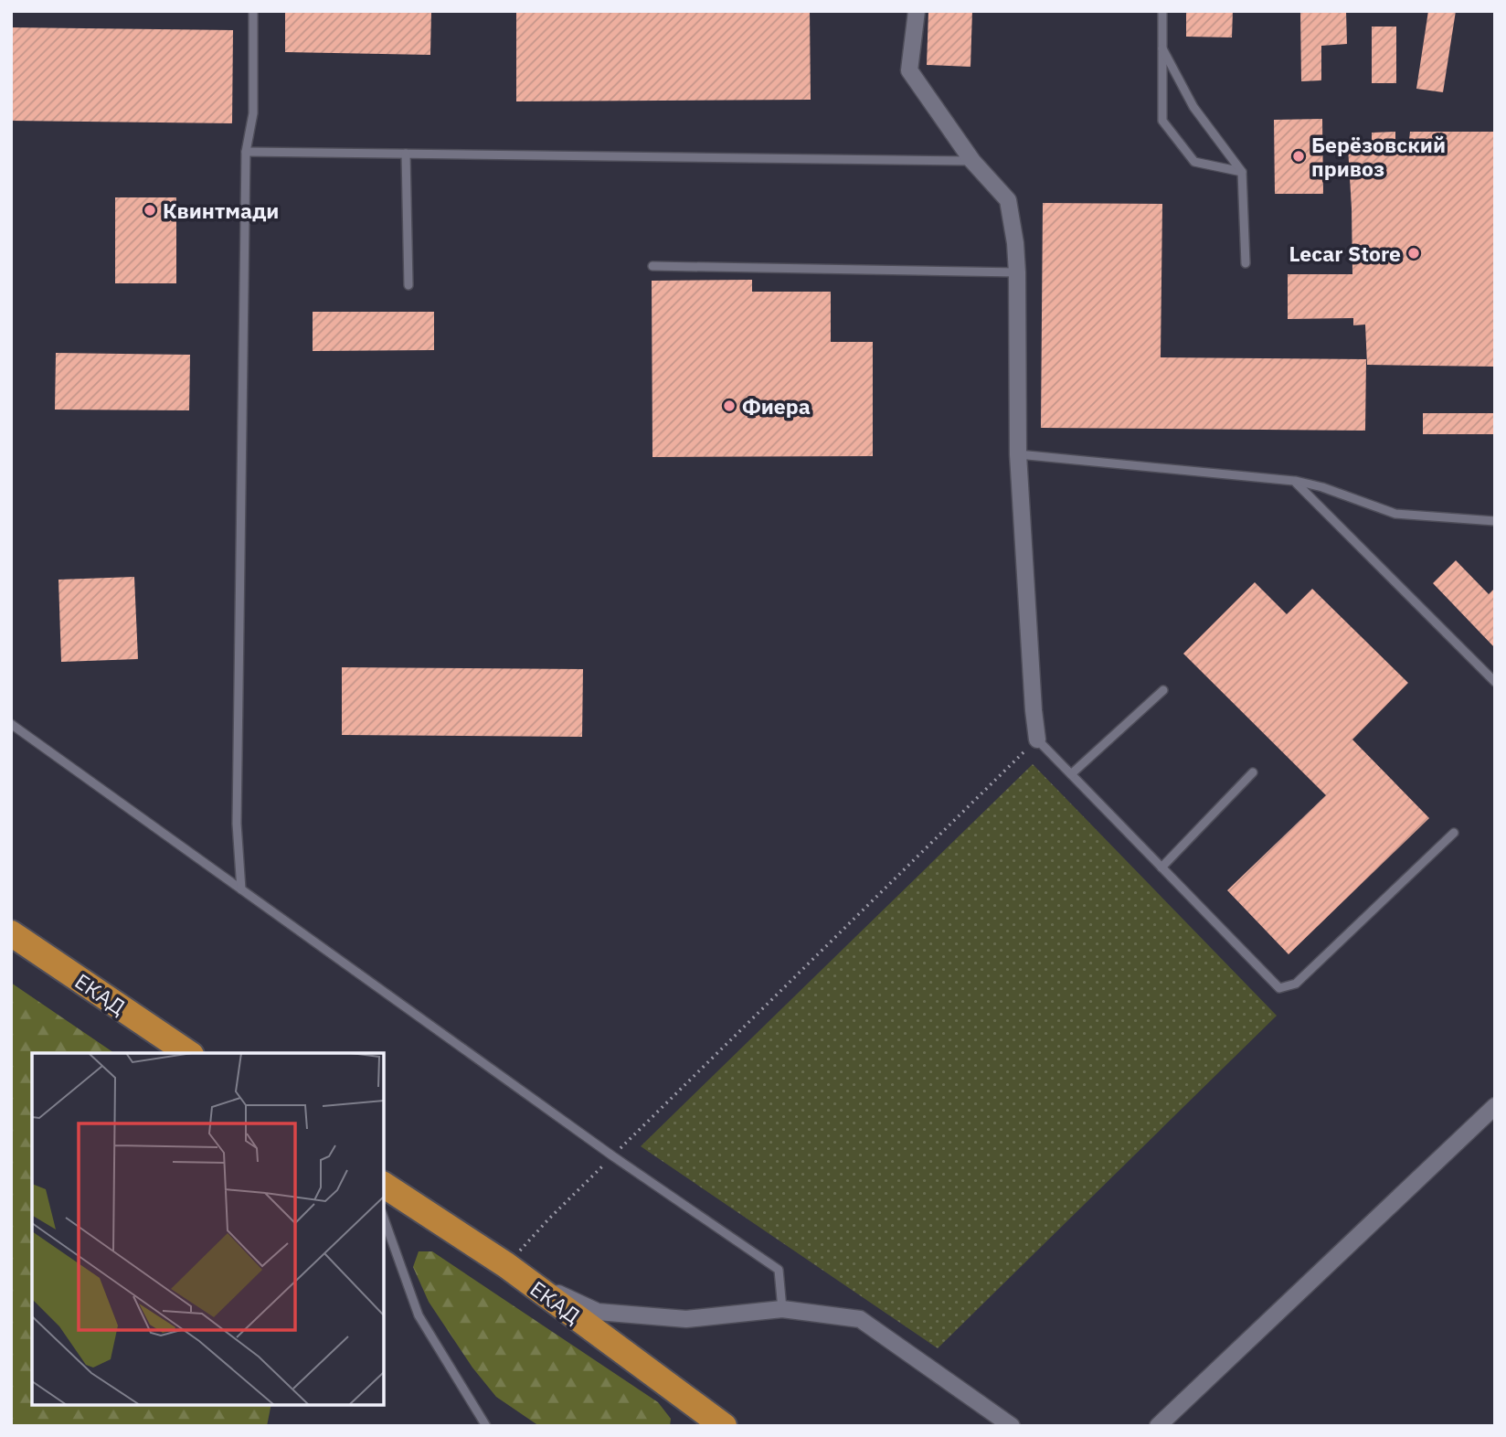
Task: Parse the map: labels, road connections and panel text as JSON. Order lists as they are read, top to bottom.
{
  "streets": {
    "highway": ["ЕКАД"]
  },
  "places": [
    "Берёзовский привоз",
    "Квинтмади",
    "Lecar Store",
    "Фиера"
  ]
}
